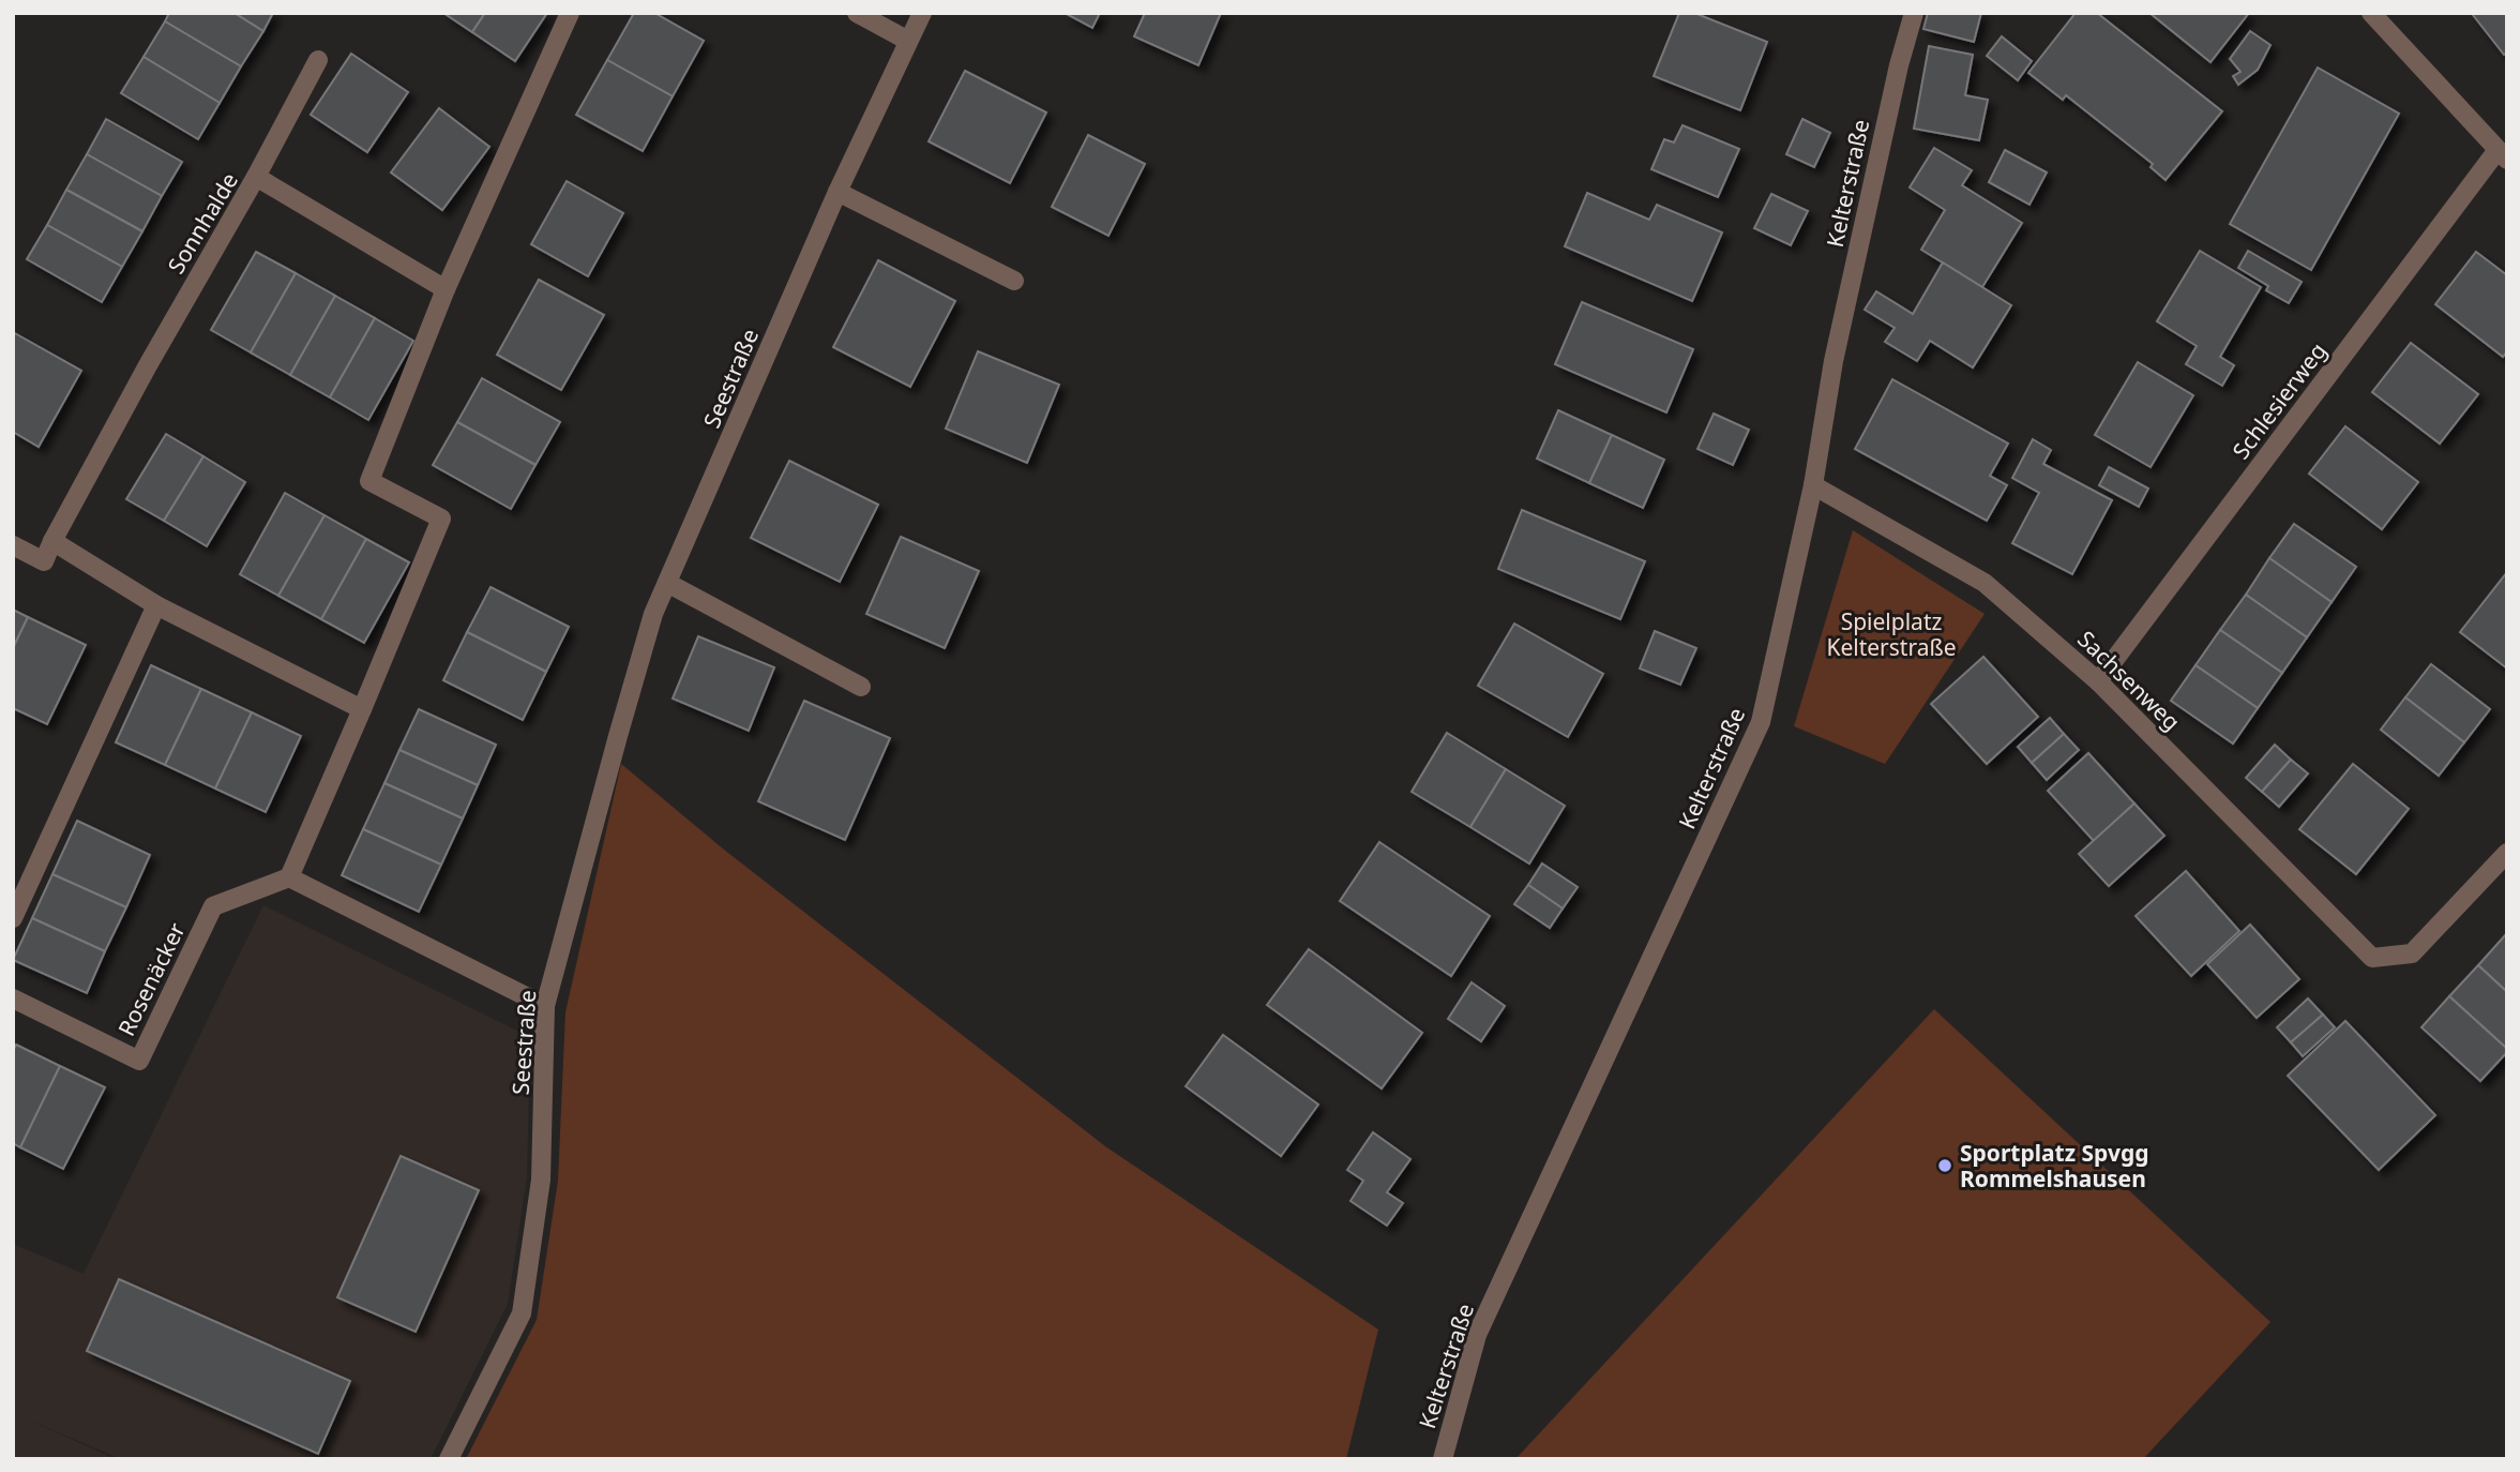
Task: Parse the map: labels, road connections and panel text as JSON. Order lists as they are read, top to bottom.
{
  "streets": {
    "street": [
      "Kelterstraße",
      "Sonnhalde",
      "Seestraße",
      "Schlesierweg",
      "Sachsenweg",
      "Rosenäcker"
    ]
  },
  "crossings": [
    ["Kelterstraße", "Sachsenweg"],
    ["Schlesierweg", "Sachsenweg"]
  ],
  "parks": ["Spielplatz Kelterstraße"],
  "places": ["Sportplatz Spvgg Rommelshausen"]
}
